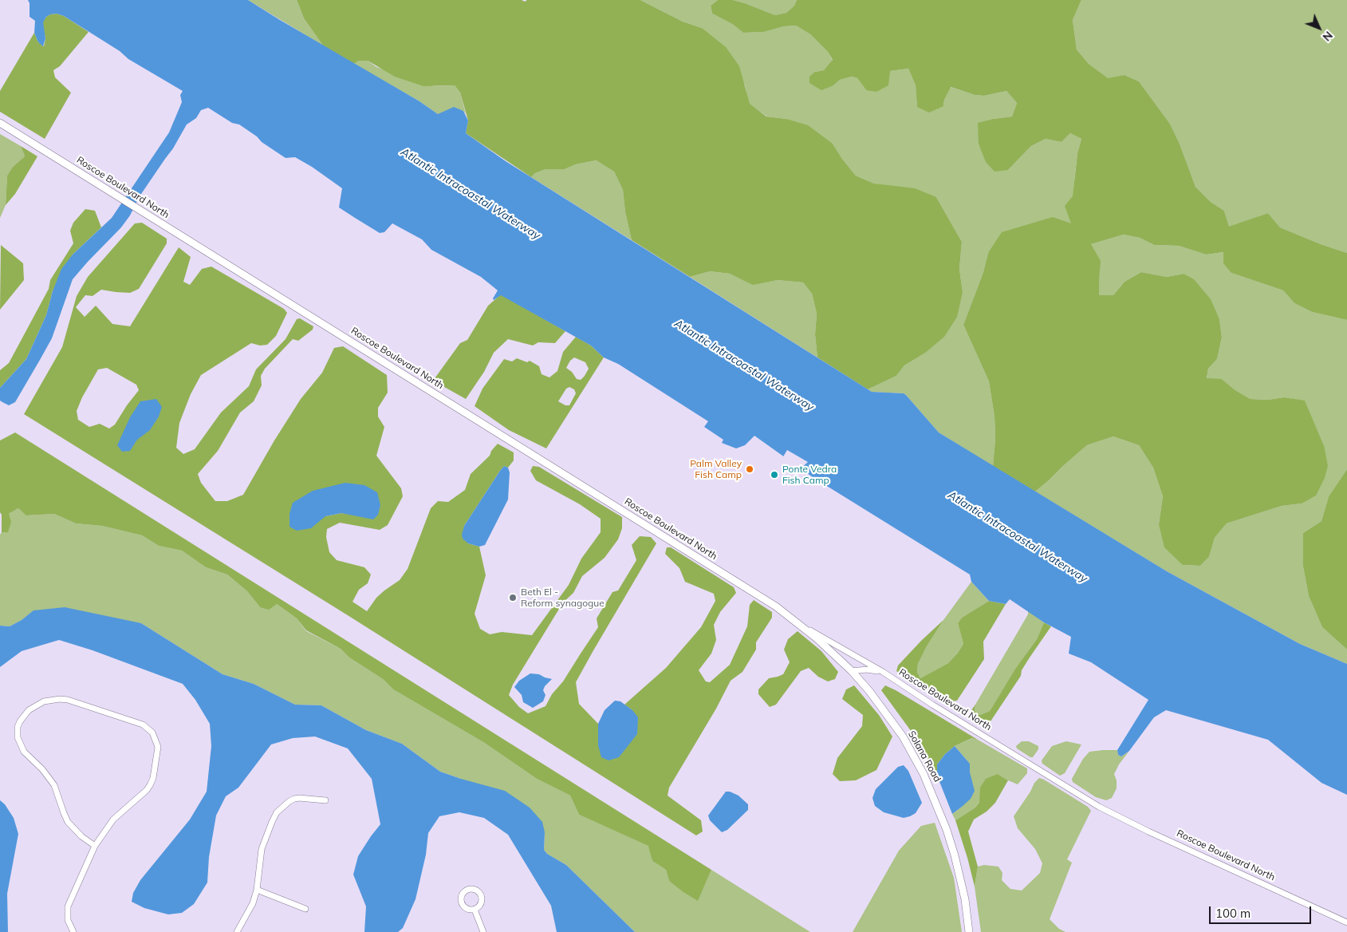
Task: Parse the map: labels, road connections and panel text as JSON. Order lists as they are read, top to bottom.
{
  "streets": {
    "street": ["Roscoe Boulevard North", "Solana Road"]
  },
  "crossings": [
    ["Roscoe Boulevard North", "Solana Road"]
  ],
  "water": ["Atlantic Intracoastal Waterway"],
  "places": ["Palm Valley Fish Camp", "Ponte Vedra Fish Camp", "Beth El - Reform synagogue"],
  "scale_bar": "100 m",
  "north": "bottom right"
}
